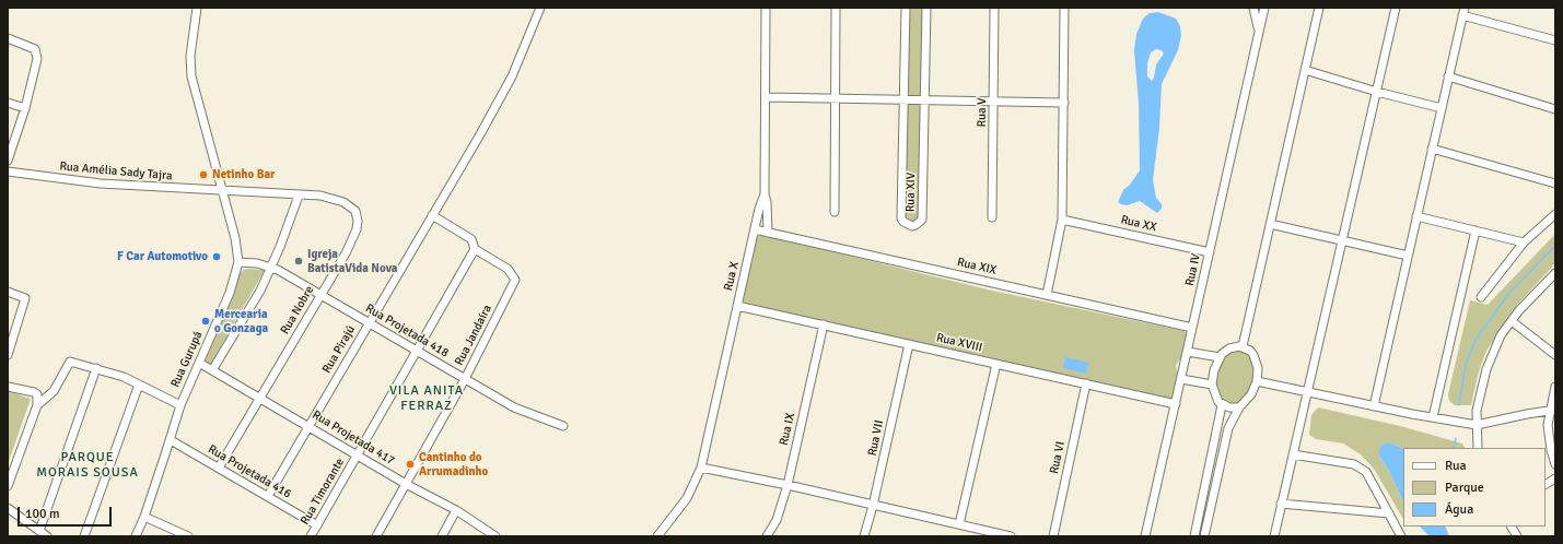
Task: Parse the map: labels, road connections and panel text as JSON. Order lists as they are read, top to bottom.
{
  "streets": {
    "street": [
      "Rua V",
      "Rua Amélia Sady Tajra",
      "Rua XIV",
      "Rua XX",
      "Rua XIX",
      "Rua IV",
      "Rua X",
      "Rua Nobre",
      "Rua Projetada 418",
      "Rua Jandaíra",
      "Rua XVIII",
      "Rua Pirajú",
      "Rua Gurupá",
      "Rua IX",
      "Rua Projetada 417",
      "Rua VII",
      "Rua VI",
      "Rua Projetada 416",
      "Rua Timorante"
    ]
  },
  "crossings": [
    ["Rua Amélia Sady Tajra", "Rua Nobre"],
    ["Rua Amélia Sady Tajra", "Rua Gurupá"],
    ["Rua XX", "Rua IV"],
    ["Rua XIX", "Rua IV"],
    ["Rua XIX", "Rua X"],
    ["Rua IV", "Rua XVIII"],
    ["Rua X", "Rua XVIII"],
    ["Rua Nobre", "Rua Projetada 418"],
    ["Rua Nobre", "Rua Gurupá"],
    ["Rua Nobre", "Rua Projetada 417"],
    ["Rua Nobre", "Rua Projetada 416"],
    ["Rua Projetada 418", "Rua Jandaíra"],
    ["Rua Projetada 418", "Rua Pirajú"],
    ["Rua Projetada 418", "Rua Gurupá"],
    ["Rua Projetada 418", "Rua Timorante"],
    ["Rua Jandaíra", "Rua Projetada 417"],
    ["Rua Jandaíra", "Rua Timorante"],
    ["Rua XVIII", "Rua IX"],
    ["Rua XVIII", "Rua VII"],
    ["Rua XVIII", "Rua VI"],
    ["Rua Pirajú", "Rua Projetada 417"],
    ["Rua Pirajú", "Rua Projetada 416"],
    ["Rua Gurupá", "Rua Projetada 417"],
    ["Rua Gurupá", "Rua Projetada 416"],
    ["Rua Projetada 417", "Rua Timorante"],
    ["Rua Projetada 416", "Rua Timorante"]
  ],
  "districts": ["VILA ANITA FERRAZ", "PARQUE MORAIS SOUSA"],
  "places": [
    "Netinho Bar",
    "F Car Automotivo",
    "Igreja BatistaVida Nova",
    "Mercearia o Gonzaga",
    "Cantinho do Arrumadinho"
  ],
  "legend": ["Rua", "Parque", "Água"],
  "scale_bar": "100 m"
}
